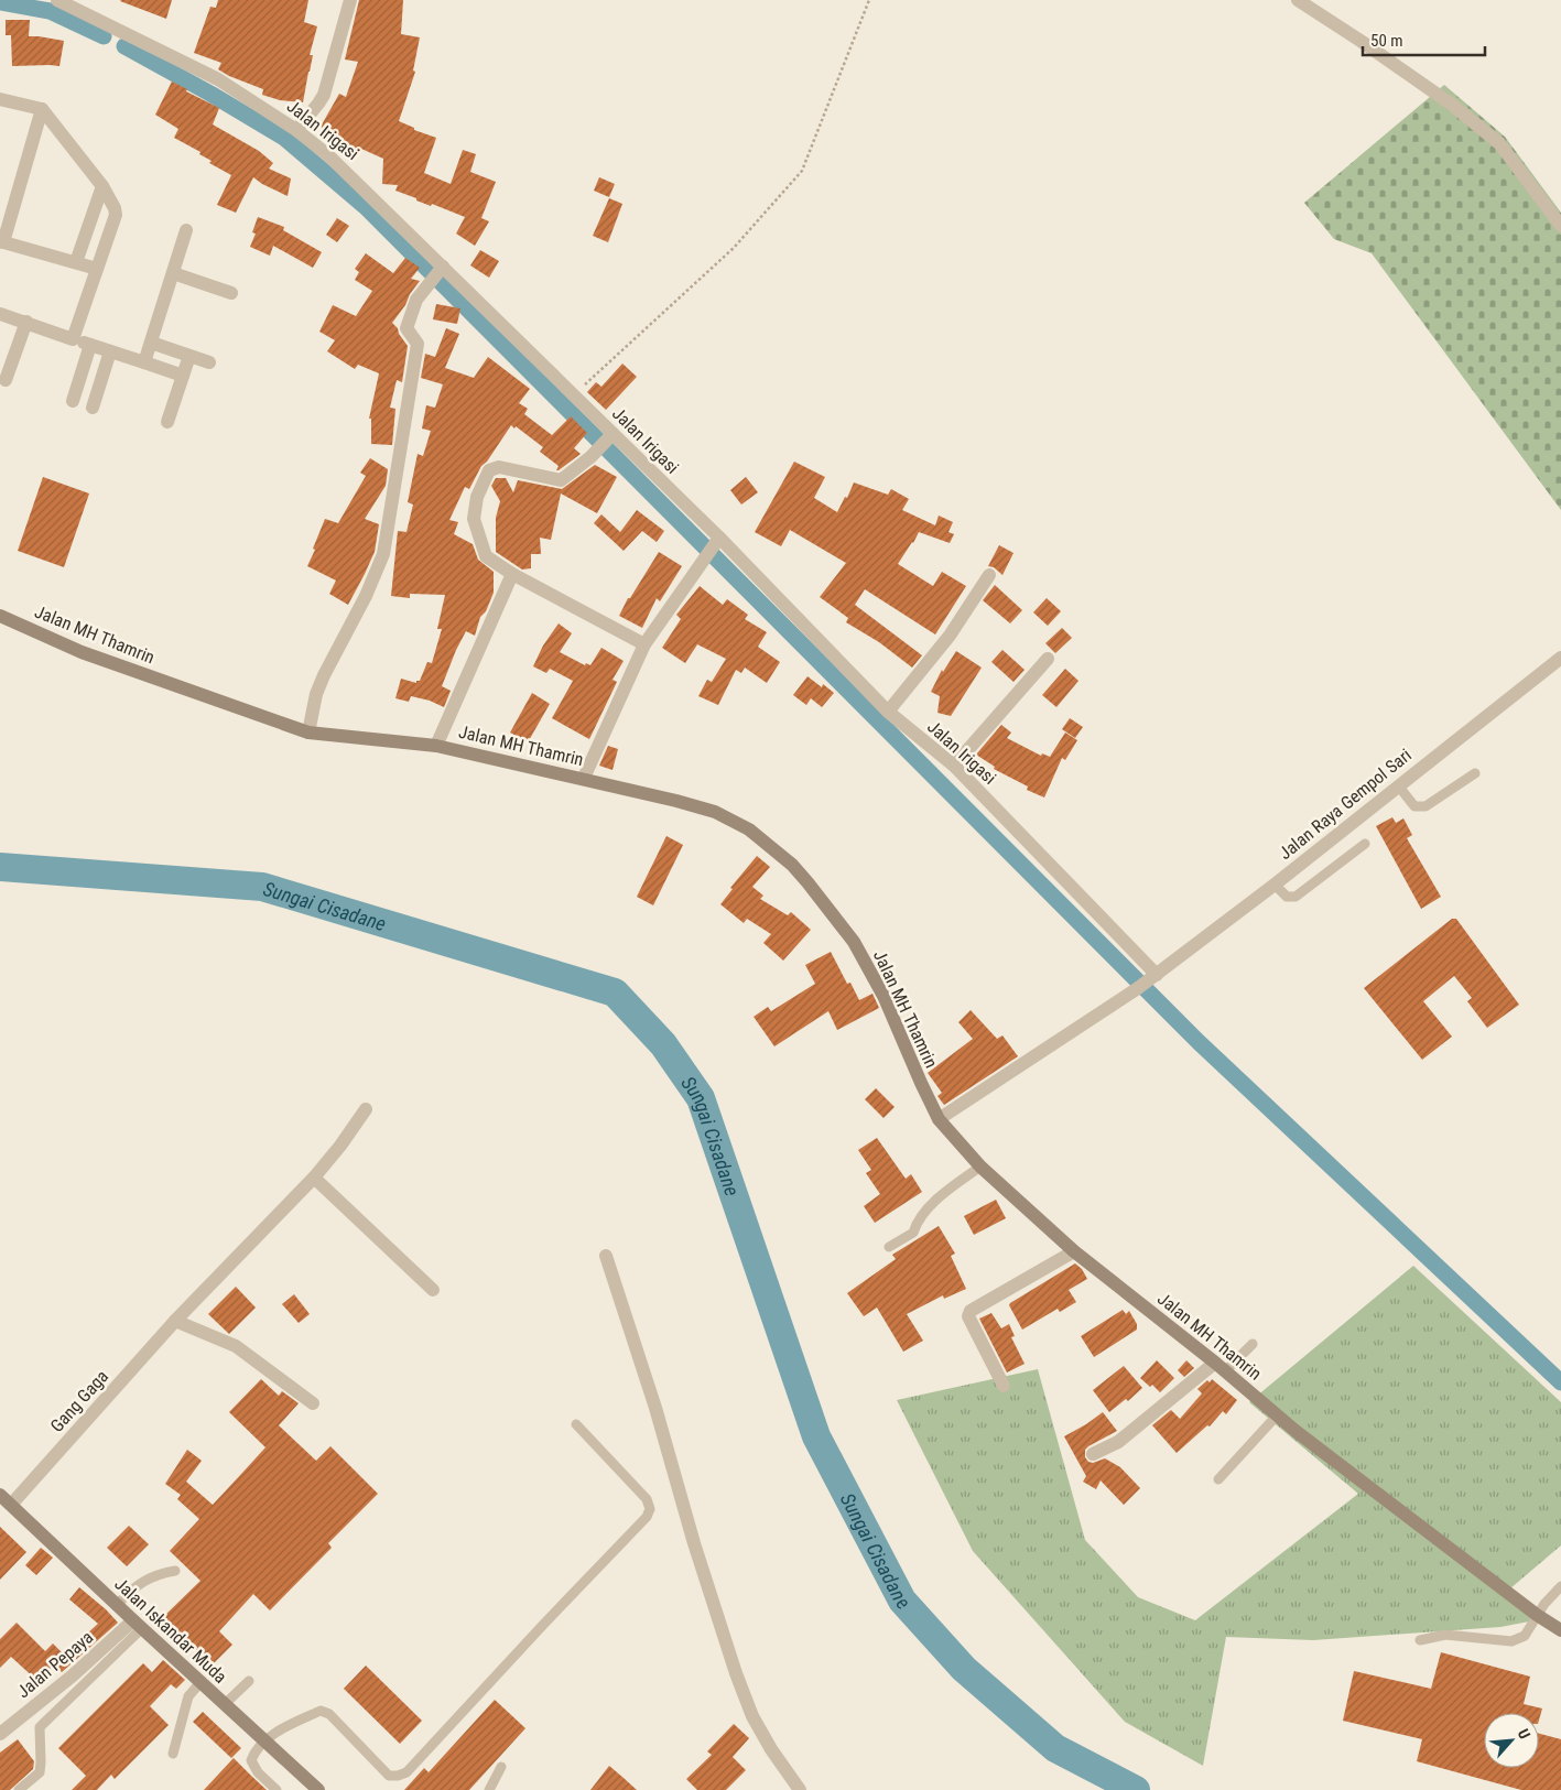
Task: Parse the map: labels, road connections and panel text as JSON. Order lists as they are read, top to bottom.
{
  "streets": {
    "street": [
      "Jalan Irigasi",
      "Jalan MH Thamrin",
      "Jalan Raya Gempol Sari",
      "Gang Gaga",
      "Jalan Iskandar Muda",
      "Jalan Pepaya"
    ]
  },
  "crossings": [
    ["Jalan Irigasi", "Jalan Raya Gempol Sari"],
    ["Jalan MH Thamrin", "Jalan Raya Gempol Sari"],
    ["Gang Gaga", "Jalan Iskandar Muda"],
    ["Jalan Iskandar Muda", "Jalan Pepaya"]
  ],
  "water": ["Sungai Cisadane"],
  "scale_bar": "50 m",
  "north": "top right"
}
